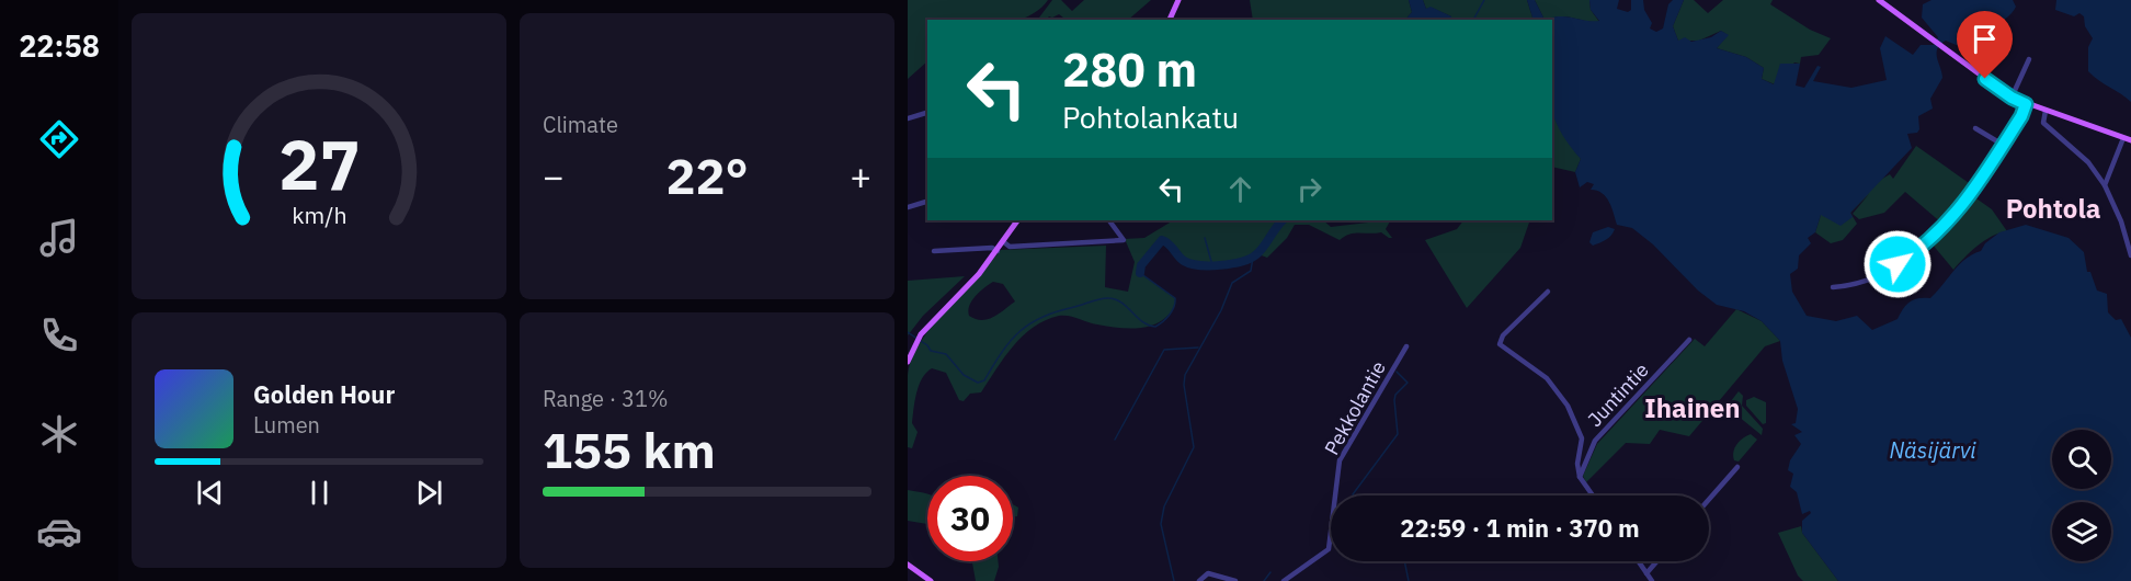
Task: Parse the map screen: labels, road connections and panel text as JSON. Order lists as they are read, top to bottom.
{
  "streets": {
    "street": ["Juntintie", "Pekkolantie"]
  },
  "districts": ["Pohtola", "Ihainen"],
  "water": ["Näsijärvi"],
  "page": {
    "tabs": "22:58",
    "tile": [
      "Climate",
      ["Range · 31%", "155 km"]
    ],
    "turn": ["280 m", "Pohtolankatu"],
    "heat": ["−", "22°", "+"],
    "song": ["Golden Hour", "Lumen"],
    "limit": "30",
    "trip": "22:59 · 1 min · 370 m",
    "gauge": ["27", "km/h"]
  }
}
